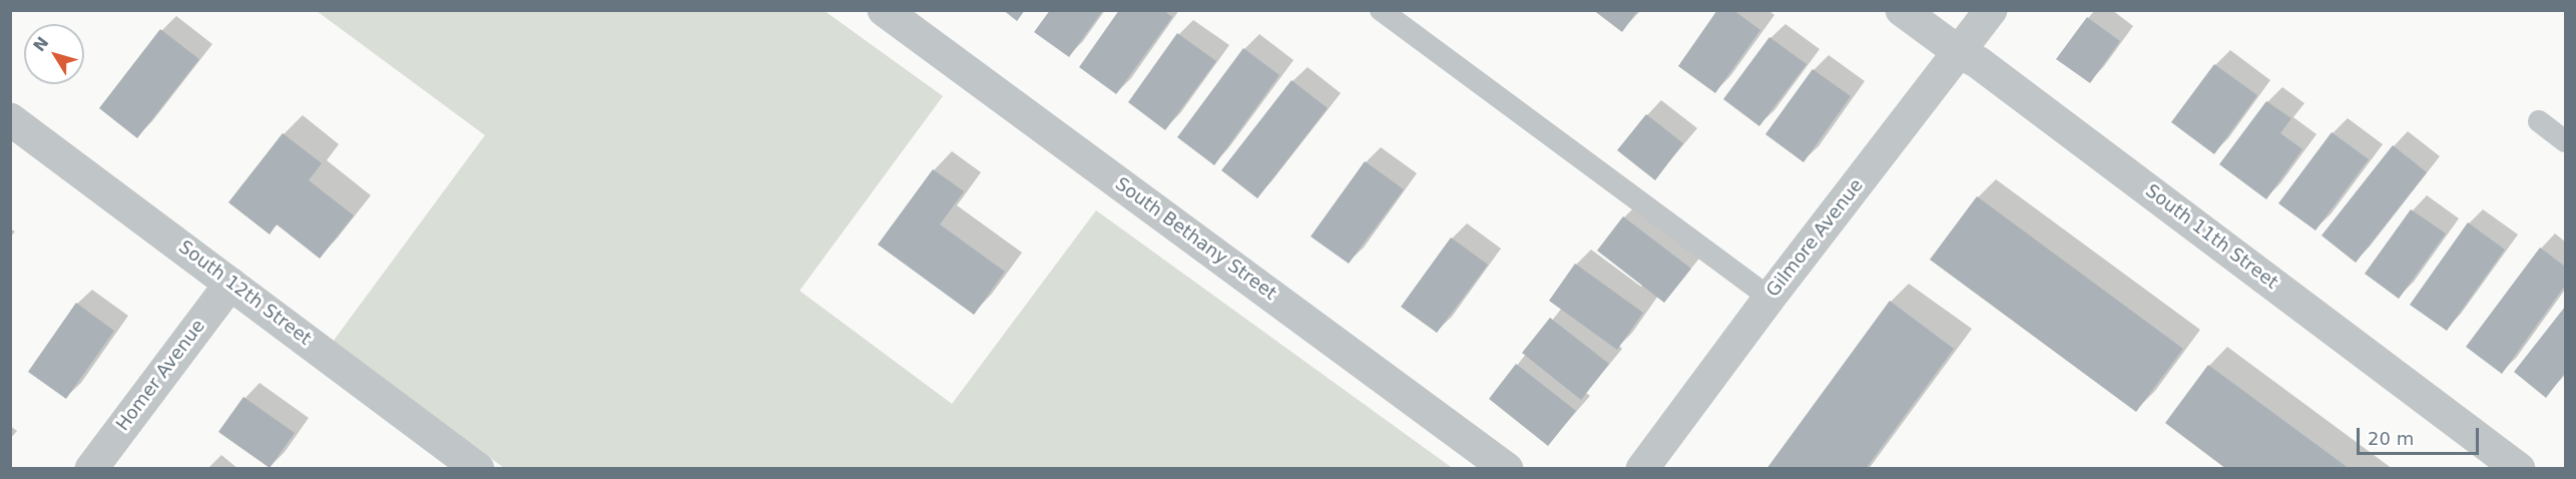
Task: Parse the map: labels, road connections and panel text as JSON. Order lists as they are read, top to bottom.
{
  "streets": {
    "street": [
      "South 11th Street",
      "Gilmore Avenue",
      "South Bethany Street",
      "South 12th Street",
      "Homer Avenue"
    ]
  },
  "crossings": [
    ["South 11th Street", "Gilmore Avenue"],
    ["South 12th Street", "Homer Avenue"]
  ],
  "scale_bar": "20 m",
  "north": "top left"
}
